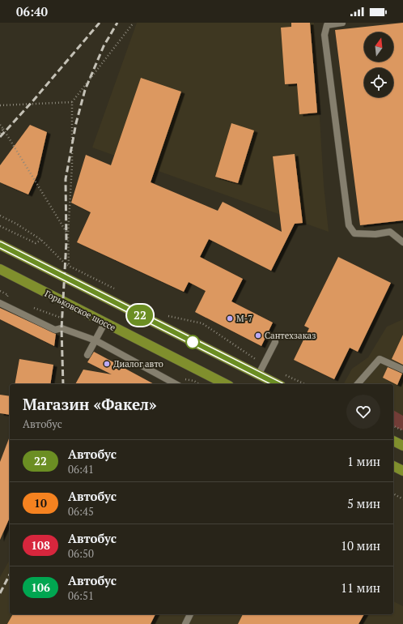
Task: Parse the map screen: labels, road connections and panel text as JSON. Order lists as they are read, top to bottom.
{
  "streets": {
    "main road": ["Горьковское шоссе"]
  },
  "places": ["М-7", "Сантехзаказ", "Диалог авто"],
  "lines": ["bus line 22"],
  "north": "top",
  "page": {
    "status": "06:40",
    "on_map": "22",
    "heading": ["Магазин «Факел»", "Автобус"],
    "list": [
      {
        "mark": "22",
        "name": "Автобус",
        "note": "06:41",
        "value": "1 мин"
      },
      {
        "mark": "10",
        "name": "Автобус",
        "note": "06:45",
        "value": "5 мин"
      },
      {
        "mark": "108",
        "name": "Автобус",
        "note": "06:50",
        "value": "10 мин"
      },
      {
        "mark": "106",
        "name": "Автобус",
        "note": "06:51",
        "value": "11 мин"
      }
    ]
  }
}
